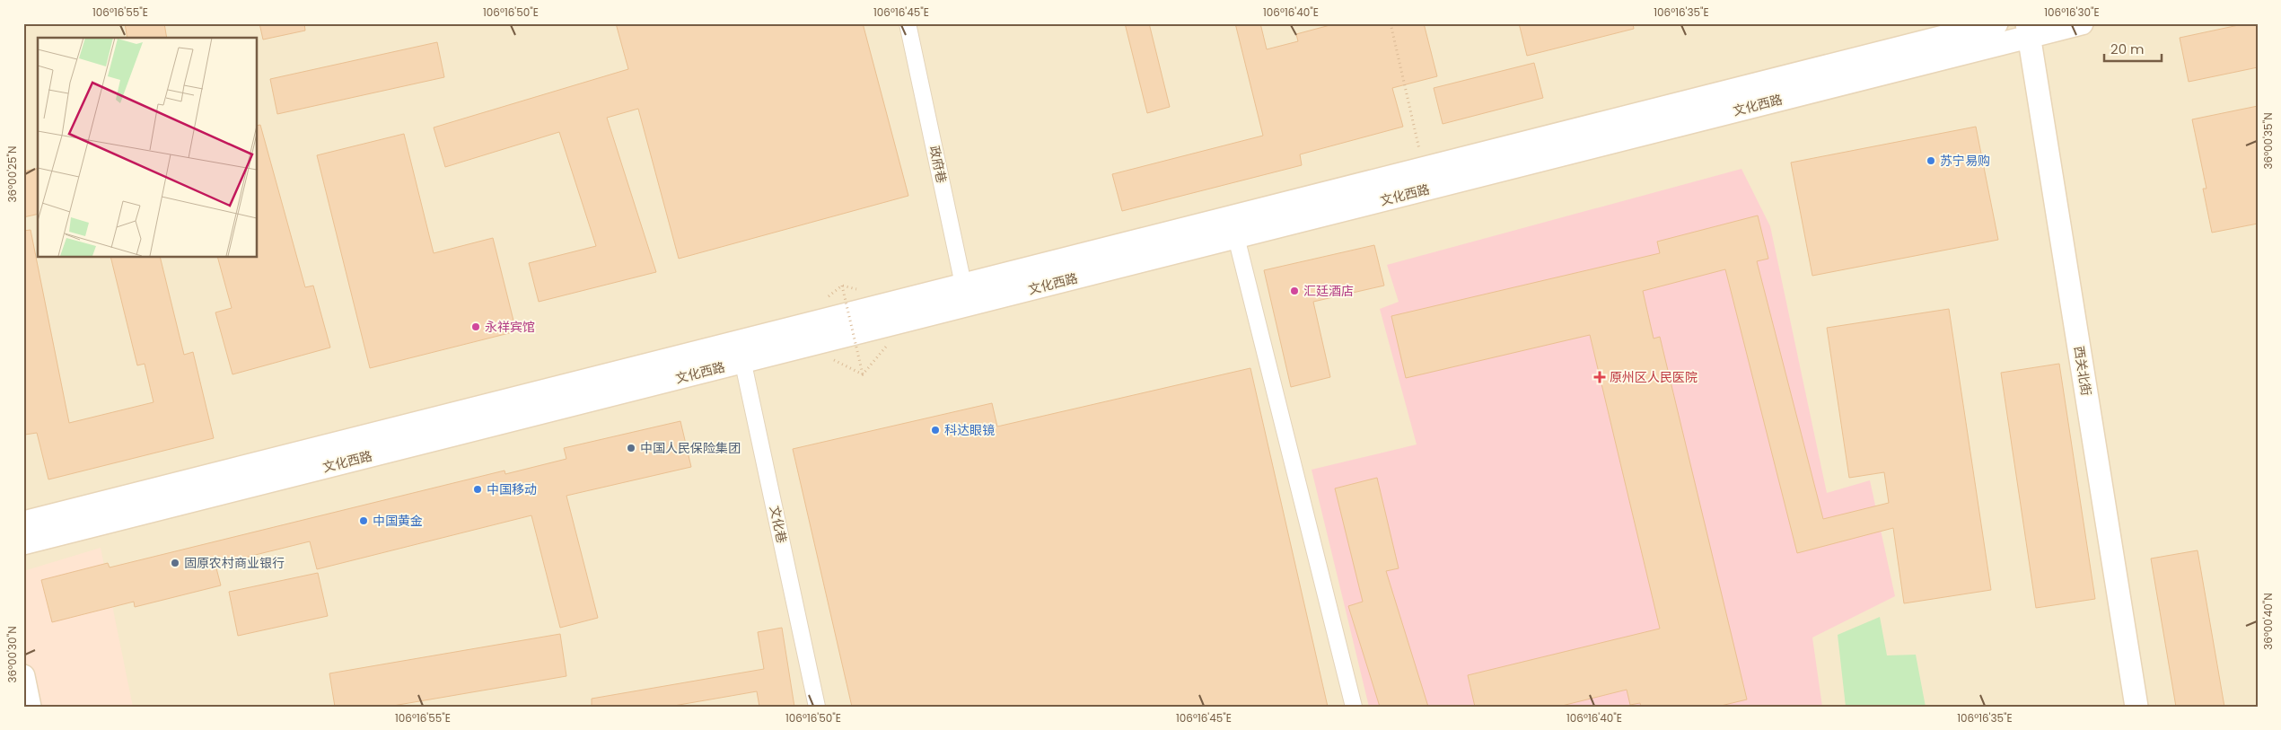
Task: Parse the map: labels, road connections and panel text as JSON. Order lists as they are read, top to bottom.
{
  "streets": {
    "main road": ["文化西路", "西关北街"],
    "street": ["政府巷", "文化巷"]
  },
  "crossings": [
    ["文化西路", "政府巷"],
    ["文化西路", "西关北街"],
    ["文化西路", "文化巷"]
  ],
  "places": {
    "other": [
      "苏宁易购",
      "汇廷酒店",
      "永祥宾馆",
      "科达眼镜",
      "中国人民保险集团",
      "中国移动",
      "中国黄金",
      "固原农村商业银行"
    ],
    "health": ["原州区人民医院"]
  },
  "scale_bar": "20 m",
  "coordinates": [
    "106°16'55\"E",
    "106°16'50\"E",
    "106°16'45\"E",
    "106°16'40\"E",
    "106°16'35\"E",
    "106°16'30\"E",
    "36°00'35\"N",
    "36°00'25\"N",
    "36°00'40\"N",
    "36°00'30\"N"
  ]
}
